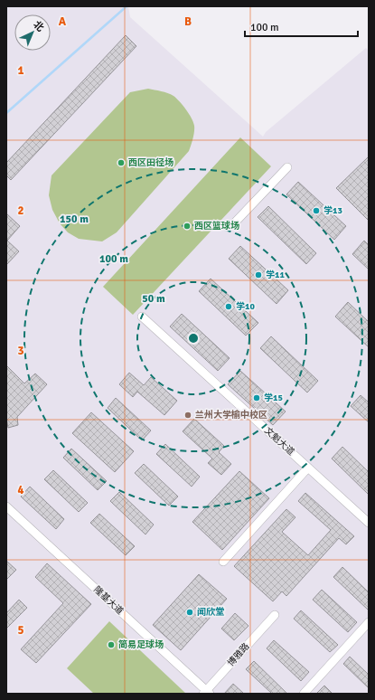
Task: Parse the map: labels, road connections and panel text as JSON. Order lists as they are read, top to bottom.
{
  "streets": {
    "street": ["文魁大道", "隆基大道", "博雅路"]
  },
  "crossings": [
    ["隆基大道", "博雅路"]
  ],
  "places": [
    "西区田径场",
    "学13",
    "西区篮球场",
    "学11",
    "学10",
    "学15",
    "兰州大学榆中校区",
    "闻欣堂",
    "简易足球场"
  ],
  "scale_bar": "100 m",
  "north": "top right",
  "grid": {
    "columns": ["A", "B"],
    "rows": [
      "1",
      "2",
      "3",
      "4",
      "5"
    ]
  },
  "rings": ["150 m", "100 m", "50 m"]
}
